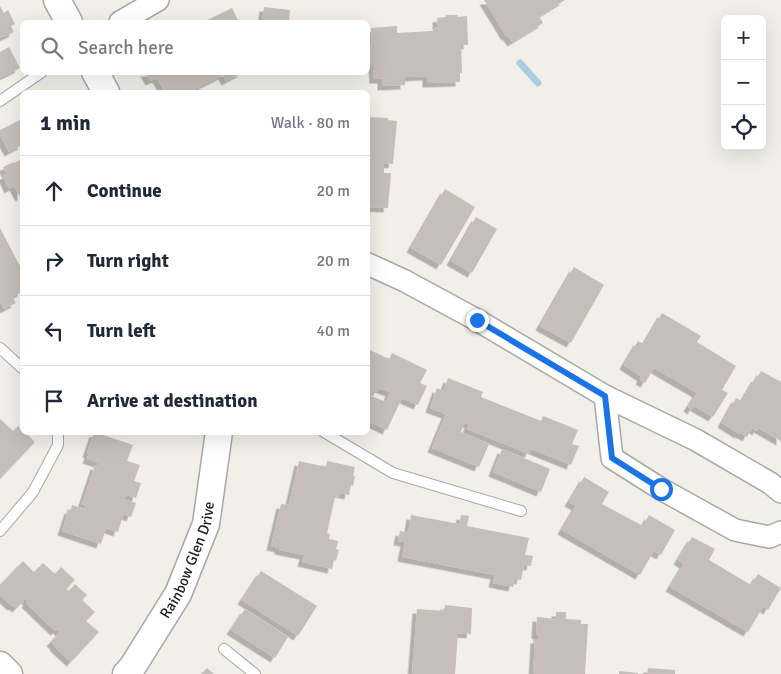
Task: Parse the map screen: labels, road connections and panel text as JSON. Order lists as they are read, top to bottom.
{
  "streets": {
    "street": ["Rainbow Glen Drive"]
  },
  "page": {
    "map_buttons": ["+", "−"],
    "search": "Search here",
    "heading": ["1 min", "Walk · 80 m"],
    "list": [
      ["Continue", "20 m"],
      ["Turn right", "20 m"],
      ["Turn left", "40 m"],
      "Arrive at destination"
    ]
  }
}
